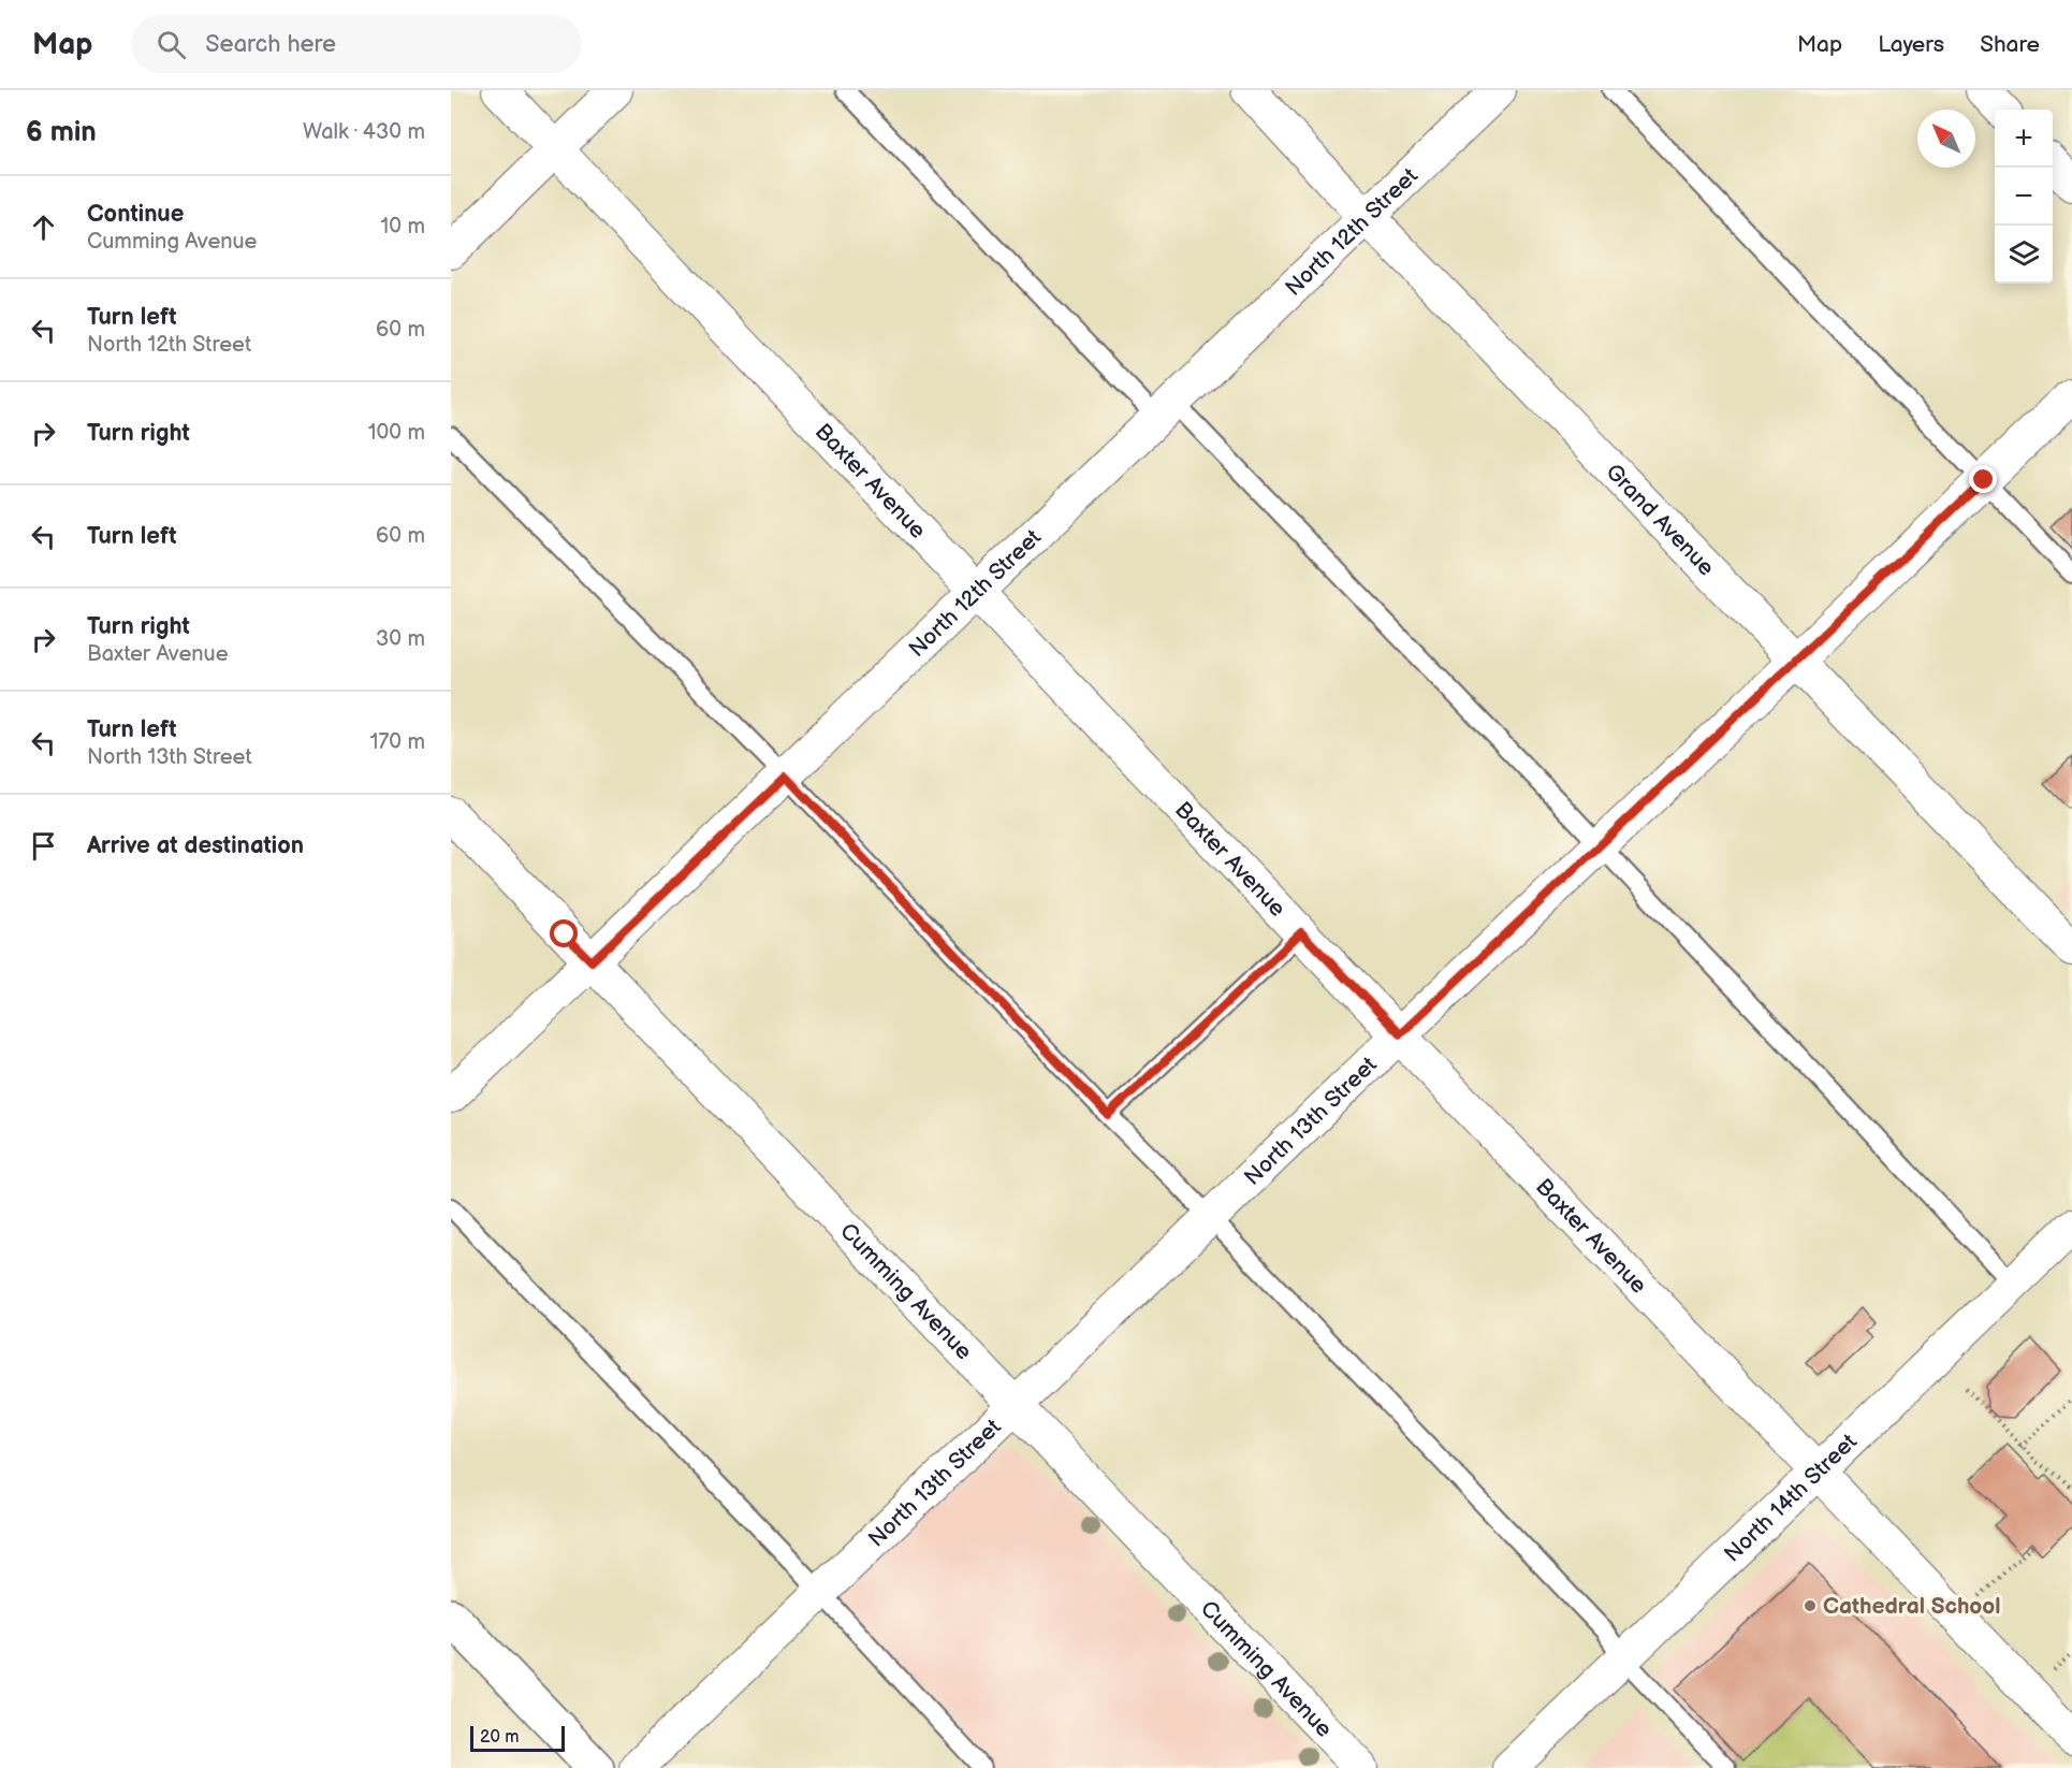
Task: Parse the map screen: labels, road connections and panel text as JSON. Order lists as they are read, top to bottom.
{
  "streets": {
    "street": [
      "North 12th Street",
      "Baxter Avenue",
      "Grand Avenue",
      "North 13th Street",
      "Cumming Avenue",
      "North 14th Street"
    ]
  },
  "crossings": [
    ["North 12th Street", "Baxter Avenue"],
    ["North 12th Street", "Grand Avenue"],
    ["North 12th Street", "Cumming Avenue"],
    ["Baxter Avenue", "North 13th Street"],
    ["Baxter Avenue", "North 14th Street"],
    ["Grand Avenue", "North 13th Street"],
    ["North 13th Street", "Cumming Avenue"]
  ],
  "places": ["Cathedral School"],
  "scale_bar": "20 m",
  "north": "top left",
  "page": {
    "header": "Map",
    "search": "Search here",
    "nav": ["Map", "Layers", "Share"],
    "heading": ["6 min", "Walk · 430 m"],
    "map_buttons": ["+", "−"],
    "list": [
      ["Continue", "Cumming Avenue", "10 m"],
      ["Turn left", "North 12th Street", "60 m"],
      ["Turn right", "100 m"],
      ["Turn left", "60 m"],
      ["Turn right", "Baxter Avenue", "30 m"],
      ["Turn left", "North 13th Street", "170 m"],
      "Arrive at destination"
    ],
    "scale": "20 m"
  }
}
